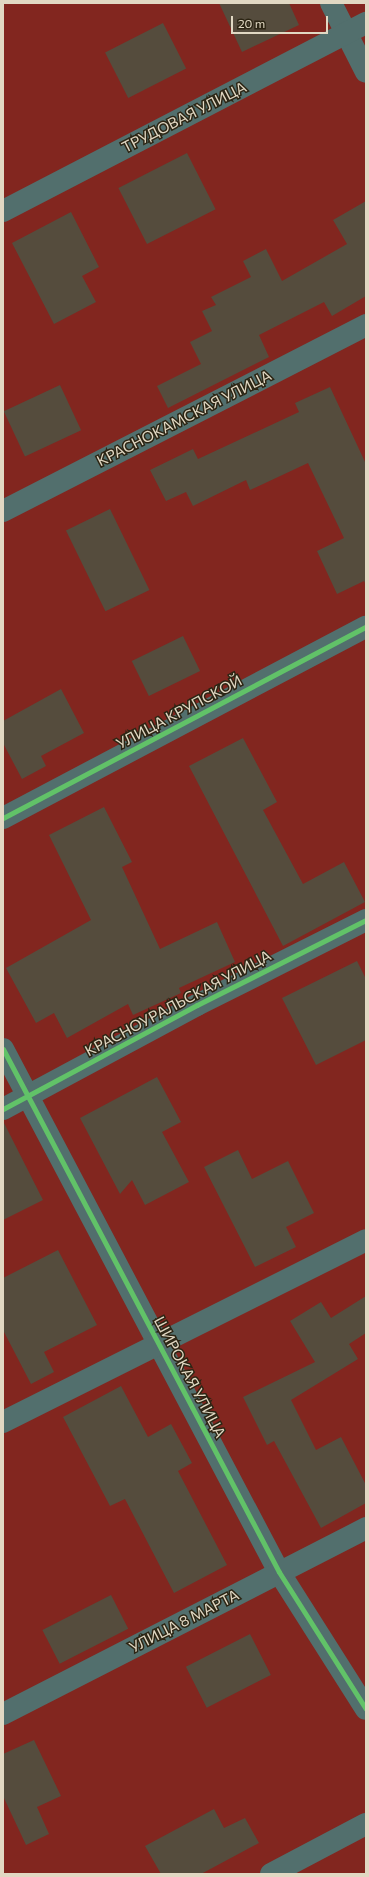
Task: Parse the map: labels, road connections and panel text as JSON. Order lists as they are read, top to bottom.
{
  "streets": {
    "street": [
      "ТРУДОВАЯ УЛИЦА",
      "КРАСНОКАМСКАЯ УЛИЦА",
      "УЛИЦА КРУПСКОЙ",
      "КРАСНОУРАЛЬСКАЯ УЛИЦА",
      "ШИРОКАЯ УЛИЦА",
      "УЛИЦА 8 МАРТА"
    ]
  },
  "crossings": [
    ["КРАСНОУРАЛЬСКАЯ УЛИЦА", "ШИРОКАЯ УЛИЦА"],
    ["ШИРОКАЯ УЛИЦА", "УЛИЦА 8 МАРТА"]
  ],
  "scale_bar": "20 m"
}
